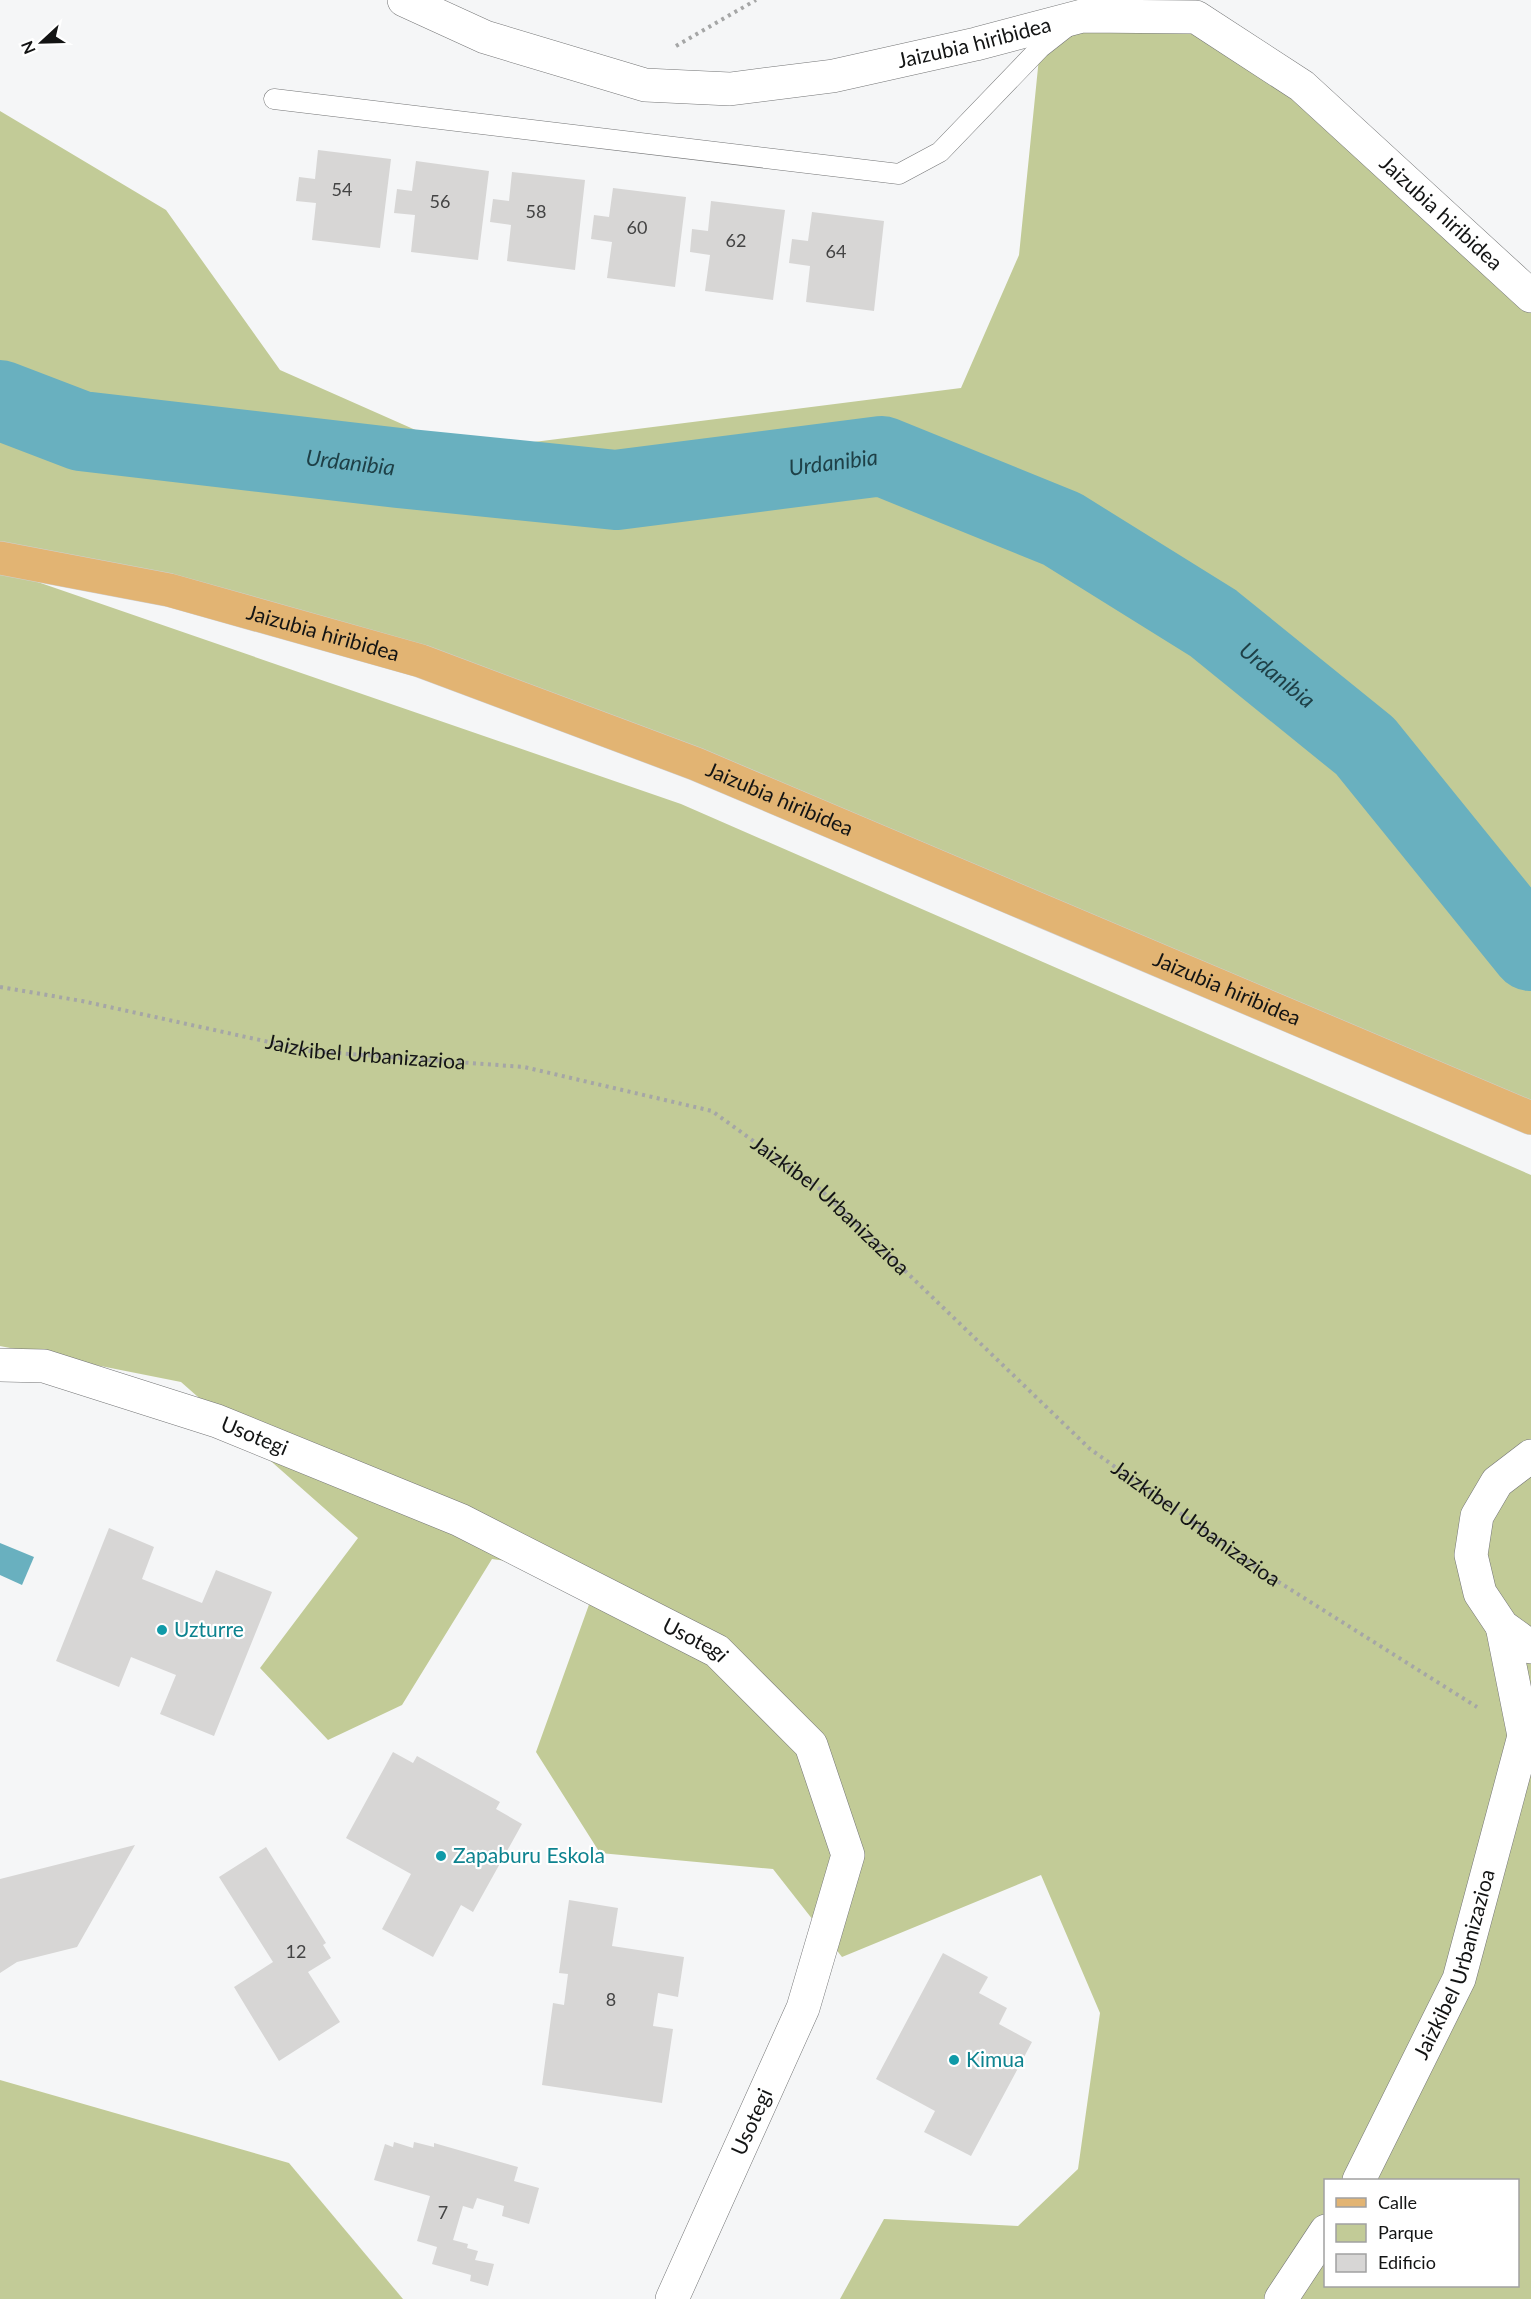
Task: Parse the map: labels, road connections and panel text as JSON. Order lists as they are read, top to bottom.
{
  "streets": {
    "main road": ["Jaizubia hiribidea"],
    "street": ["Jaizkibel Urbanizazioa", "Usotegi"]
  },
  "water": ["Urdanibia"],
  "places": ["Uzturre", "Zapaburu Eskola", "Kimua"],
  "house_numbers": [
    "54",
    "56",
    "58",
    "60",
    "62",
    "64",
    "12",
    "8",
    "7"
  ],
  "legend": ["Calle", "Parque", "Edificio"],
  "north": "left"
}
